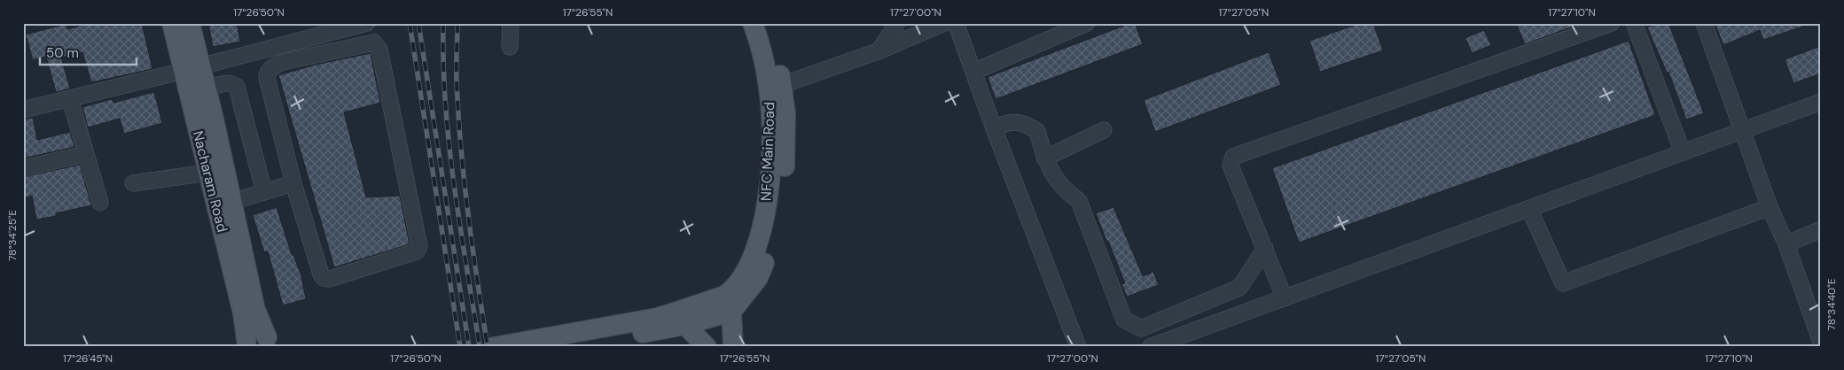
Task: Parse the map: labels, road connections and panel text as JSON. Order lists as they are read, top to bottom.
{
  "streets": {
    "main road": ["NFC Main Road", "Nacharam Road"]
  },
  "scale_bar": "50 m",
  "coordinates": [
    "17°26'50\"N",
    "17°26'55\"N",
    "17°27'00\"N",
    "17°27'05\"N",
    "17°27'10\"N",
    "78°34'25\"E",
    "78°34'40\"E",
    "17°26'45\"N"
  ]
}
